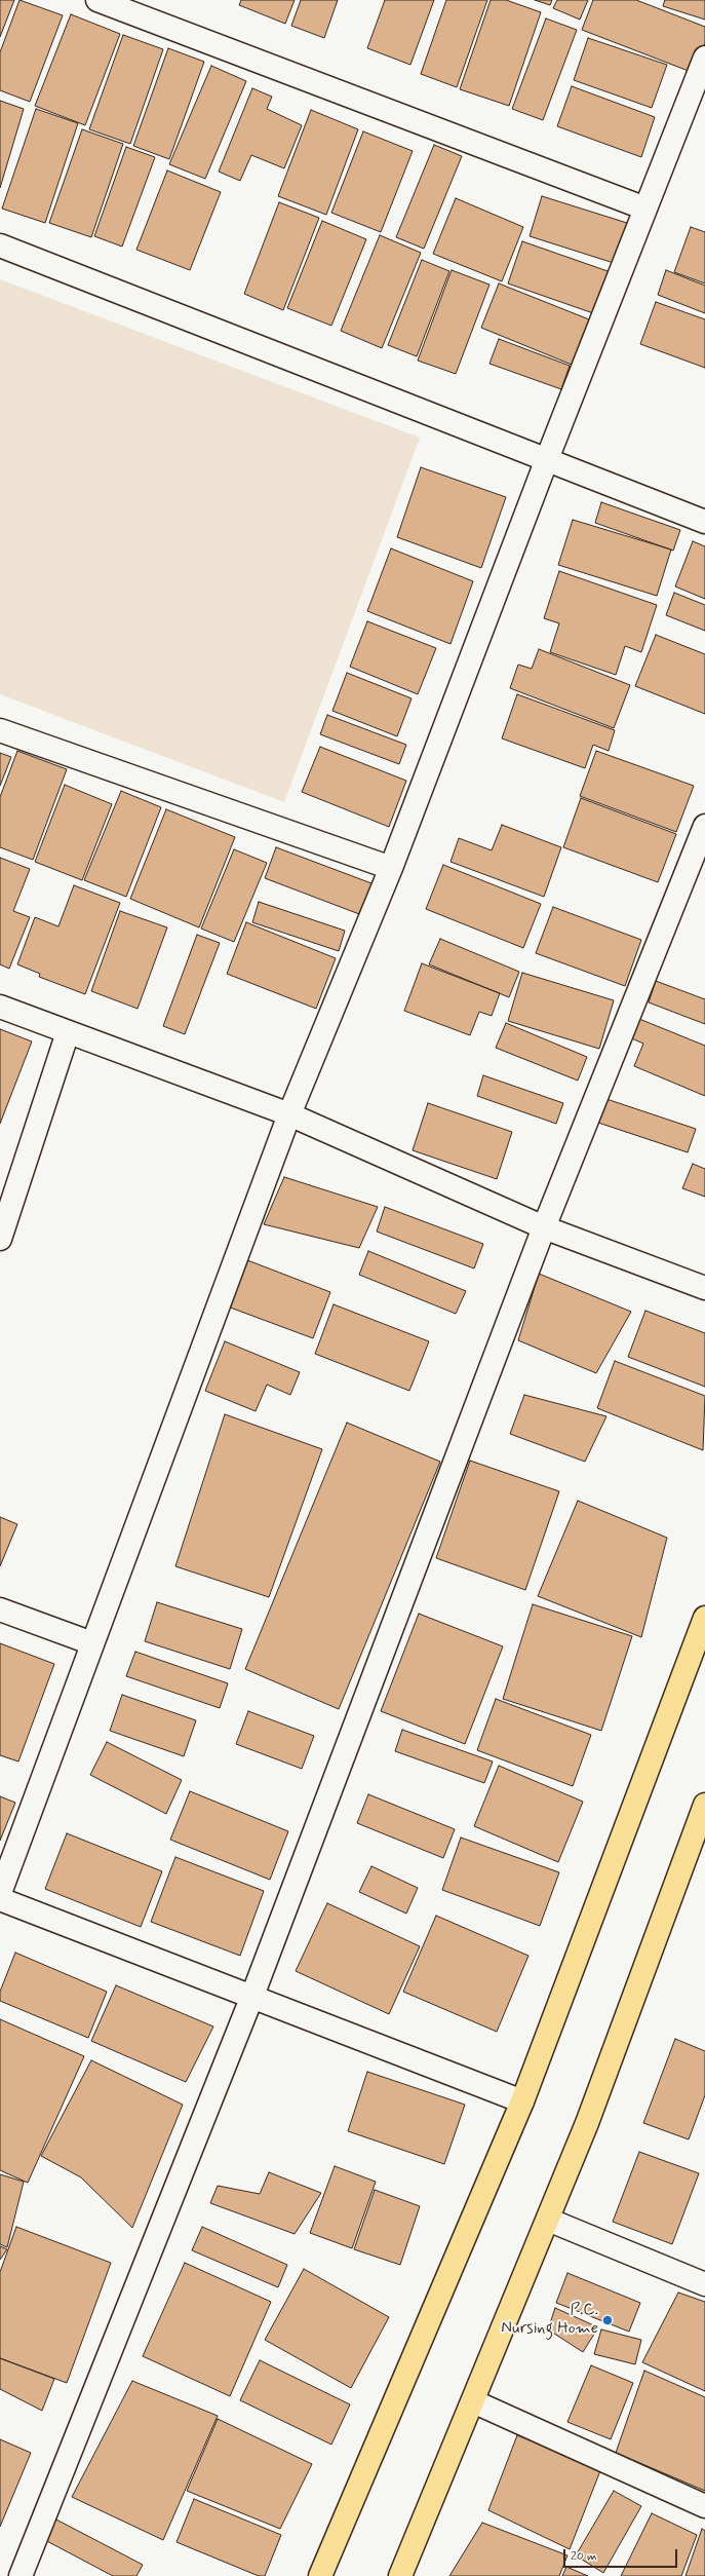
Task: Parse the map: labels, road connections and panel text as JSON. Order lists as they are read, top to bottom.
{
  "places": ["P.C. Nursing Home"],
  "scale_bar": "20 m"
}
